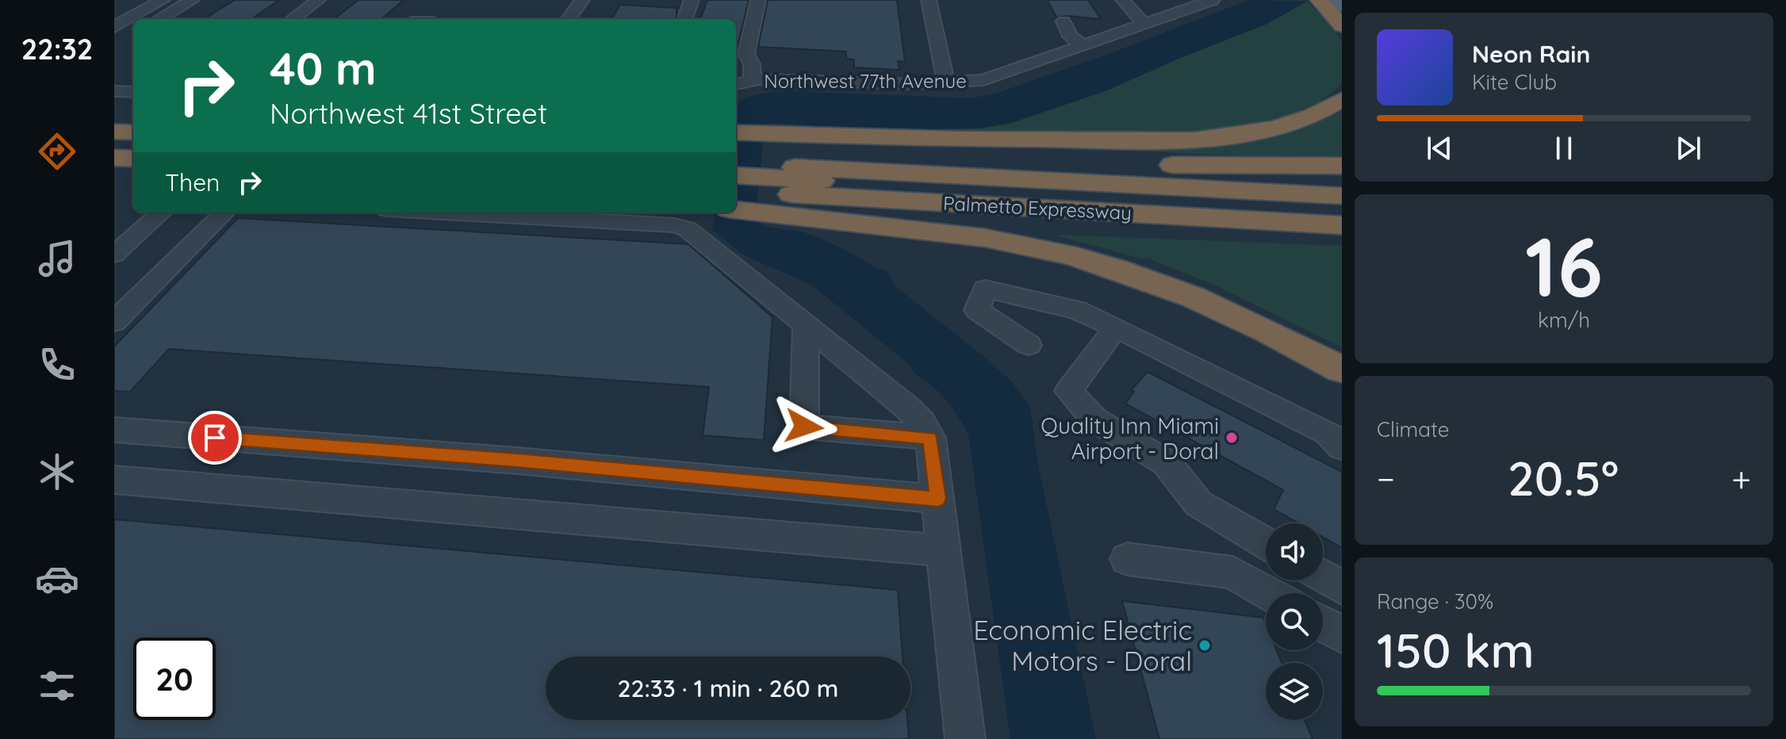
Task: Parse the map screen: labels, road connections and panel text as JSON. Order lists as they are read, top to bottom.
{
  "streets": {
    "highway": ["Palmetto Expressway"],
    "street": ["Northwest 77th Avenue"]
  },
  "places": ["Quality Inn Miami Airport - Doral", "Economic Electric Motors - Doral"],
  "page": {
    "tabs": "22:32",
    "turn": ["40 m", "Northwest 41st Street"],
    "song": ["Neon Rain", "Kite Club"],
    "then": "Then",
    "tile": [
      ["16", "km/h"],
      "Climate",
      ["Range · 30%", "150 km"]
    ],
    "heat": ["−", "20.5°", "+"],
    "limit": "20",
    "trip": "22:33 · 1 min · 260 m"
  }
}
